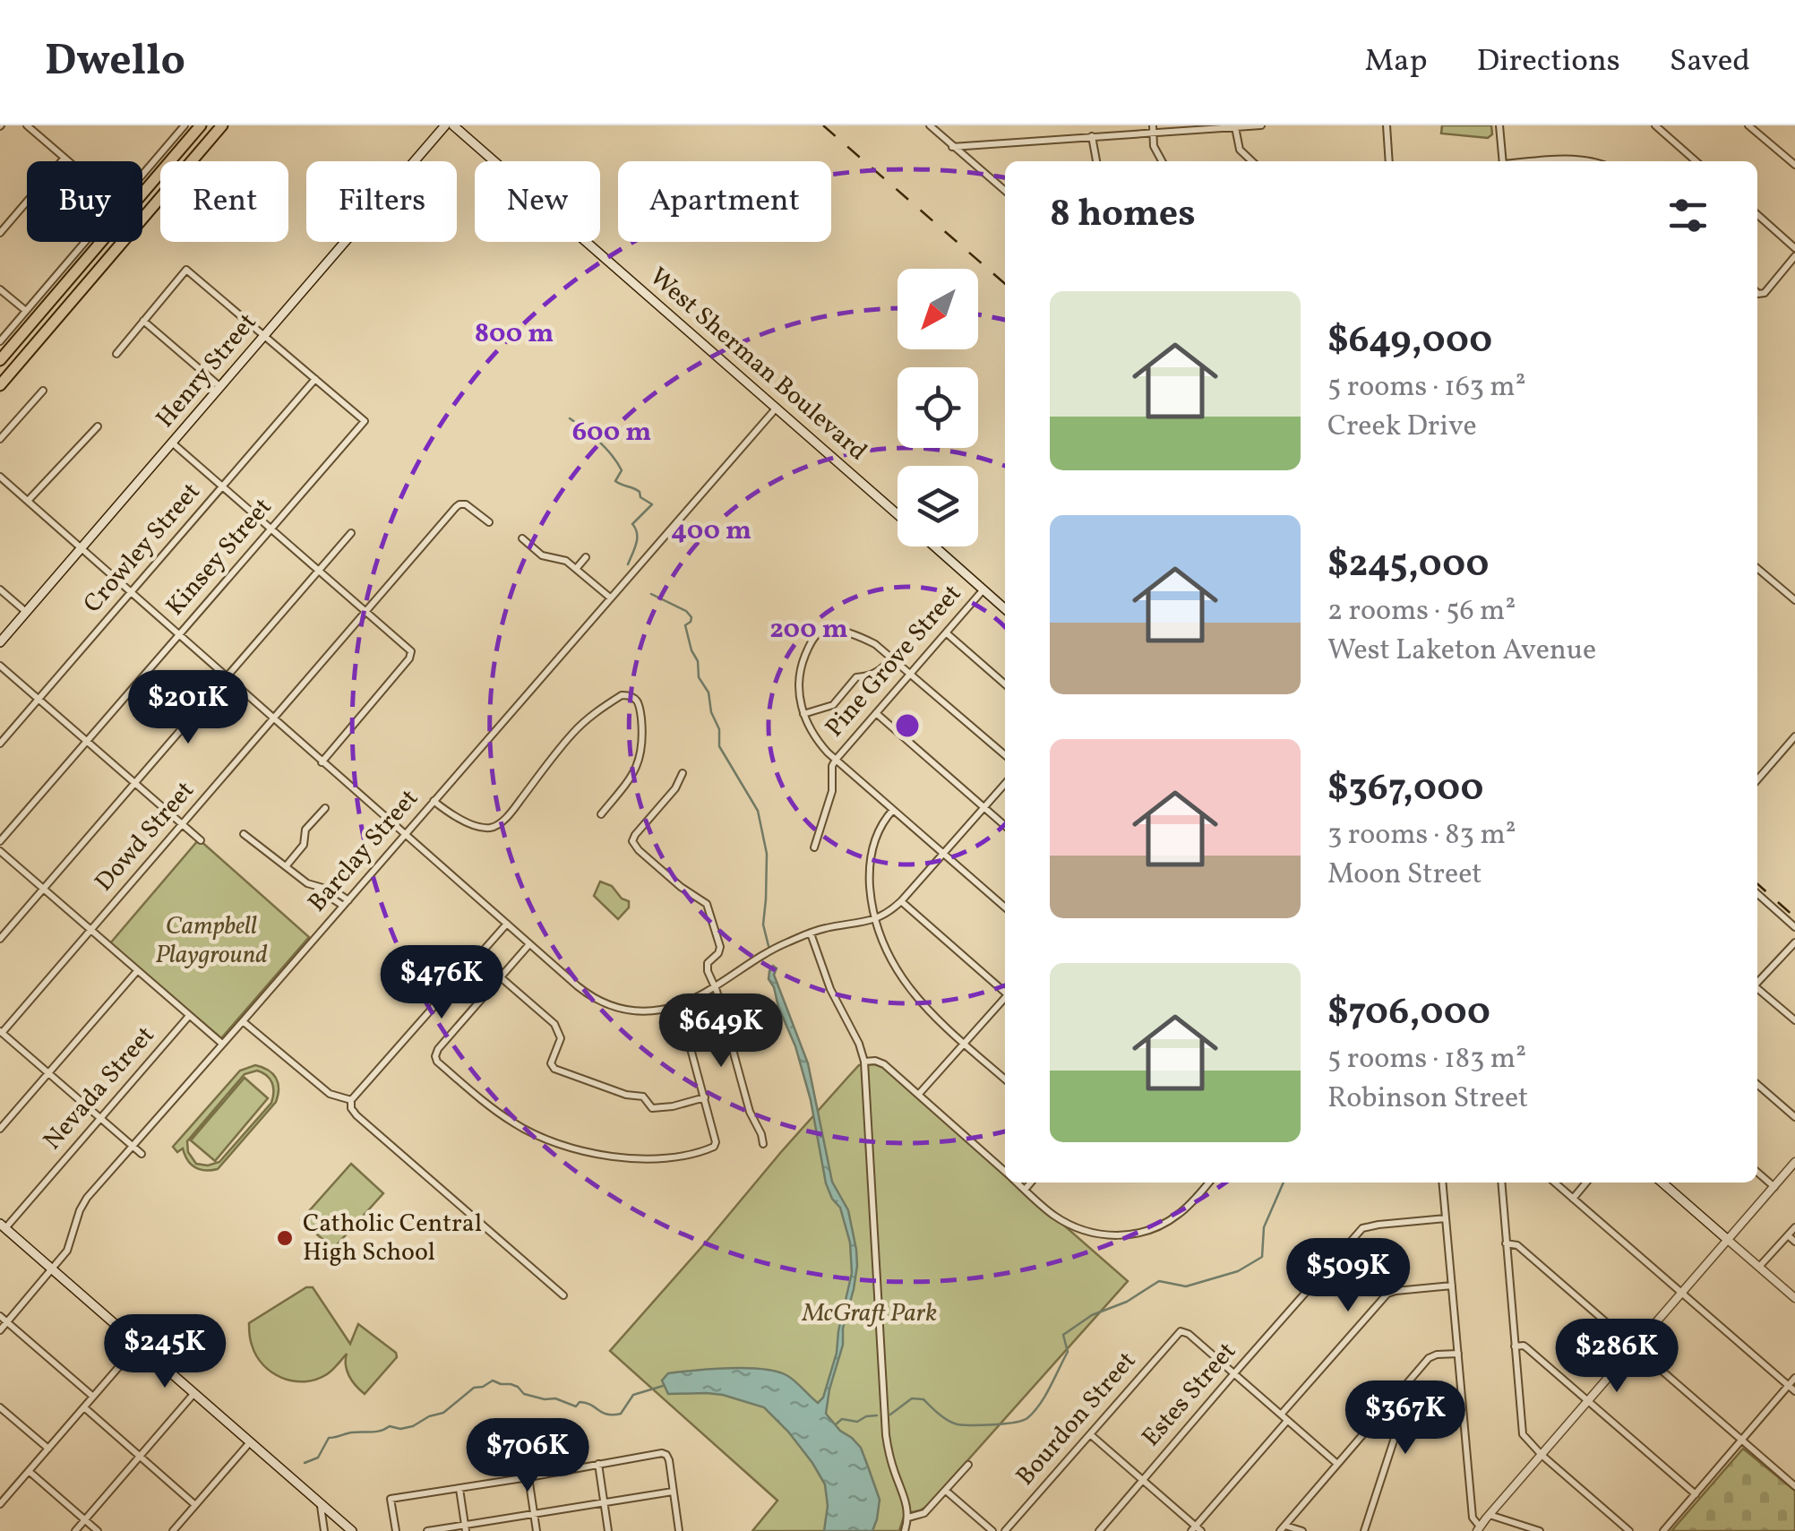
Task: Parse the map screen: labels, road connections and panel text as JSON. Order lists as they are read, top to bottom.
{
  "streets": {
    "main road": ["West Sherman Boulevard", "Henry Street"],
    "street": [
      "Crowley Street",
      "Kinsey Street",
      "Pine Grove Street",
      "Dowd Street",
      "Barclay Street",
      "Nevada Street",
      "Estes Street",
      "Bourdon Street"
    ]
  },
  "crossings": [
    ["West Sherman Boulevard", "Pine Grove Street"],
    ["West Sherman Boulevard", "Barclay Street"],
    ["Crowley Street", "Kinsey Street"],
    ["Estes Street", "Bourdon Street"]
  ],
  "parks": ["Campbell Playground", "McGraft Park"],
  "places": ["Catholic Central High School"],
  "north": "bottom left",
  "page": {
    "header": "Dwello",
    "nav": ["Map", "Directions", "Saved"],
    "chip": [
      "Buy",
      "Rent",
      "Filters",
      "New",
      "Apartment"
    ],
    "heading": "8 homes",
    "list": [
      {
        "name": "$649,000",
        "note": "5 rooms · 163 m² · Creek Drive"
      },
      {
        "name": "$245,000",
        "note": "2 rooms · 56 m² · West Laketon Avenue"
      },
      {
        "name": "$367,000",
        "note": "3 rooms · 83 m² · Moon Street"
      },
      {
        "name": "$706,000",
        "note": "5 rooms · 183 m² · Robinson Street"
      }
    ],
    "price": [
      "$201K",
      "$476K",
      "$649K",
      "$509K",
      "$245K",
      "$286K",
      "$367K",
      "$706K"
    ]
  },
  "rings": [
    "800 m",
    "600 m",
    "400 m",
    "200 m"
  ]
}
